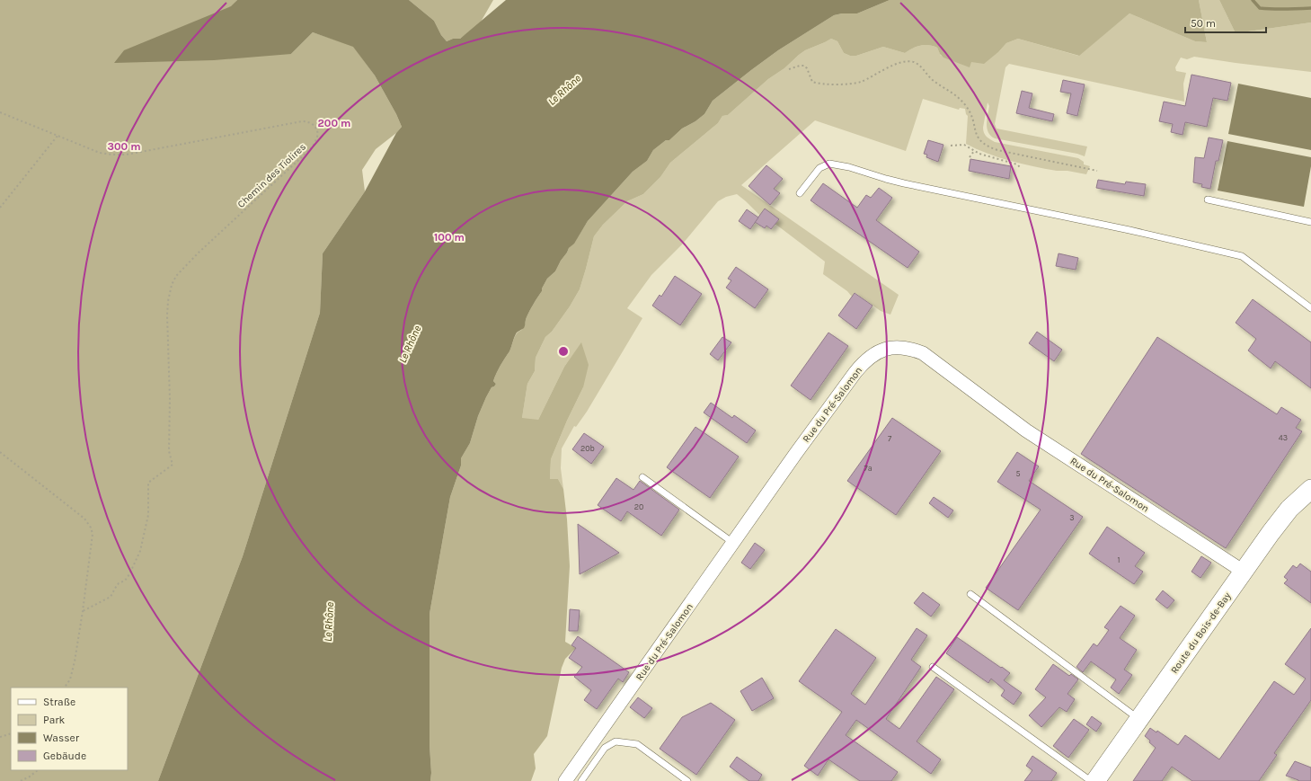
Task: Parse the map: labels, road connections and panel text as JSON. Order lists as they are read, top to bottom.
{
  "streets": {
    "main road": ["Route du Bois-de-Bay"],
    "street": ["Rue du Pré-Salomon"],
    "path": ["Chemin des Tiolires"]
  },
  "crossings": [
    ["Rue du Pré-Salomon", "Route du Bois-de-Bay"]
  ],
  "water": ["Le Rhône"],
  "house_numbers": [
    "43",
    "7",
    "20b",
    "7a",
    "5",
    "20",
    "3",
    "1"
  ],
  "legend": [
    "Straße",
    "Park",
    "Wasser",
    "Gebäude"
  ],
  "scale_bar": "50 m",
  "rings": ["200 m", "300 m", "100 m"]
}
